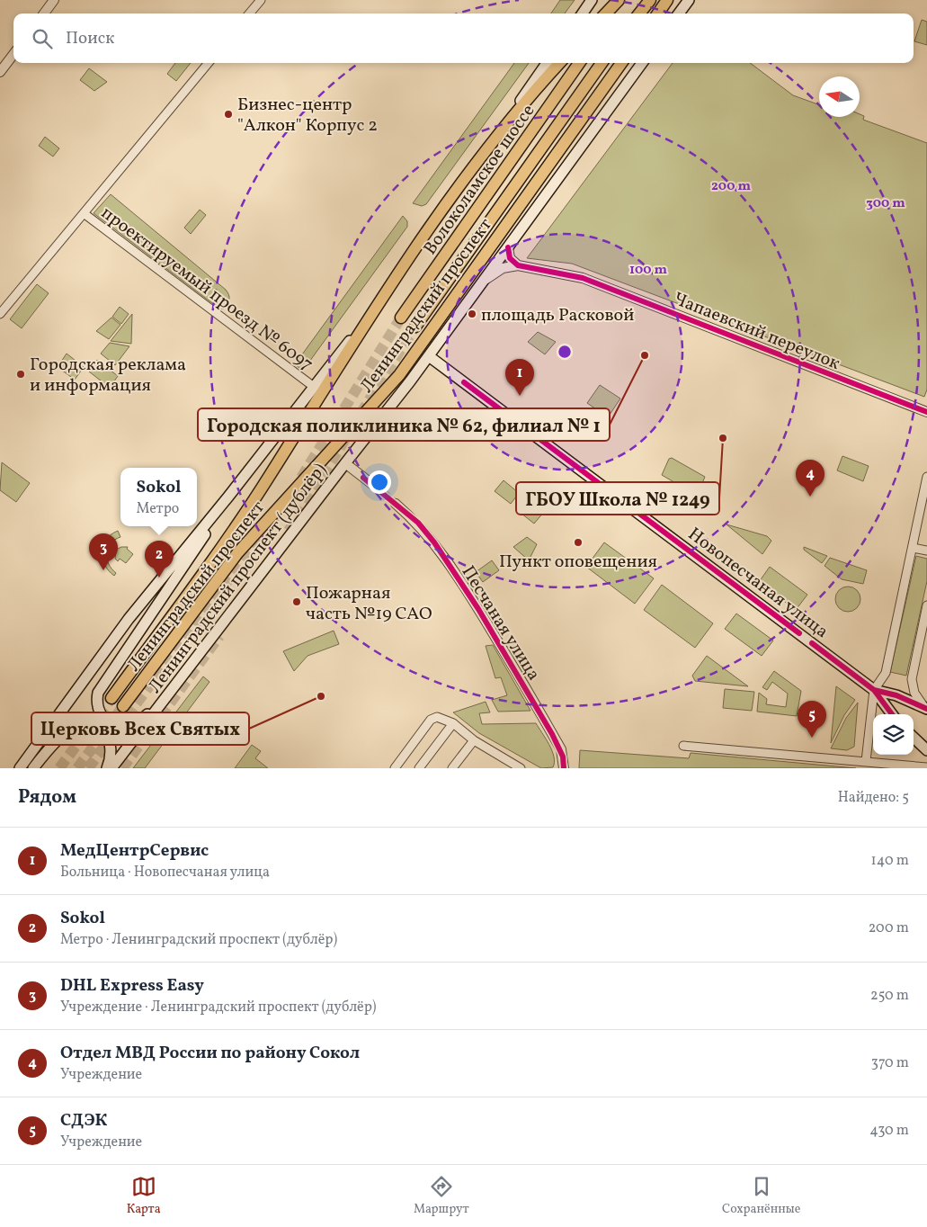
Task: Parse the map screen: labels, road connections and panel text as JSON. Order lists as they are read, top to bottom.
{
  "streets": {
    "main road": [
      "Волоколамское шоссе",
      "Ленинградский проспект",
      "Ленинградский проспект (дублёр)",
      "Новопесчаная улица"
    ],
    "street": ["проектируемый проезд № 6097", "Чапаевский переулок", "Песчаная улица"]
  },
  "crossings": [
    ["Ленинградский проспект (дублёр)", "Новопесчаная улица"]
  ],
  "places": [
    "Бизнес-центр \"Алкон\" Корпус 2",
    "площадь Расковой",
    "Городская поликлиника № 62, филиал № 1",
    "Городская реклама и информация",
    "ГБОУ Школа № 1249",
    "Пункт оповещения",
    "Пожарная часть №19 САО",
    "Церковь Всех Святых"
  ],
  "north": "left",
  "page": {
    "search": "Поиск",
    "pins": [
      "1",
      "4",
      "3",
      "2",
      "5"
    ],
    "popup": ["Sokol", "Метро"],
    "heading": ["Рядом", "Найдено: 5"],
    "list": [
      {
        "mark": "1",
        "name": "МедЦентрСервис",
        "note": "Больница · Новопесчаная улица",
        "value": "140 m"
      },
      {
        "mark": "2",
        "name": "Sokol",
        "note": "Метро · Ленинградский проспект (дублёр)",
        "value": "200 m"
      },
      {
        "mark": "3",
        "name": "DHL Express Easy",
        "note": "Учреждение · Ленинградский проспект (дублёр)",
        "value": "250 m"
      },
      {
        "mark": "4",
        "name": "Отдел МВД России по району Сокол",
        "note": "Учреждение",
        "value": "370 m"
      },
      {
        "mark": "5",
        "name": "СДЭК",
        "note": "Учреждение",
        "value": "430 m"
      }
    ],
    "nav": ["Карта", "Маршрут", "Сохранённые"]
  },
  "rings": ["200 m", "300 m", "100 m"]
}
